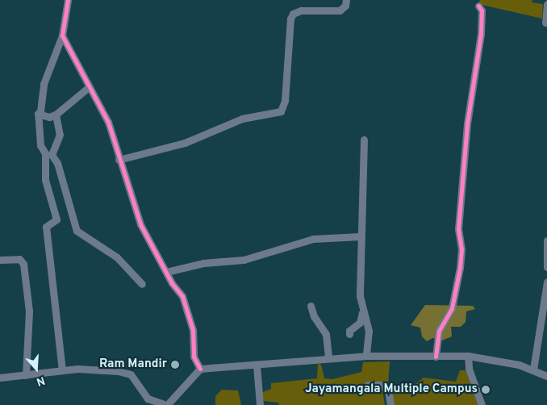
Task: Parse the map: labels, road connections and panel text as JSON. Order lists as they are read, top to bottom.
{
  "places": ["Ram Mandir", "Jayamangala Multiple Campus"],
  "north": "bottom"
}
